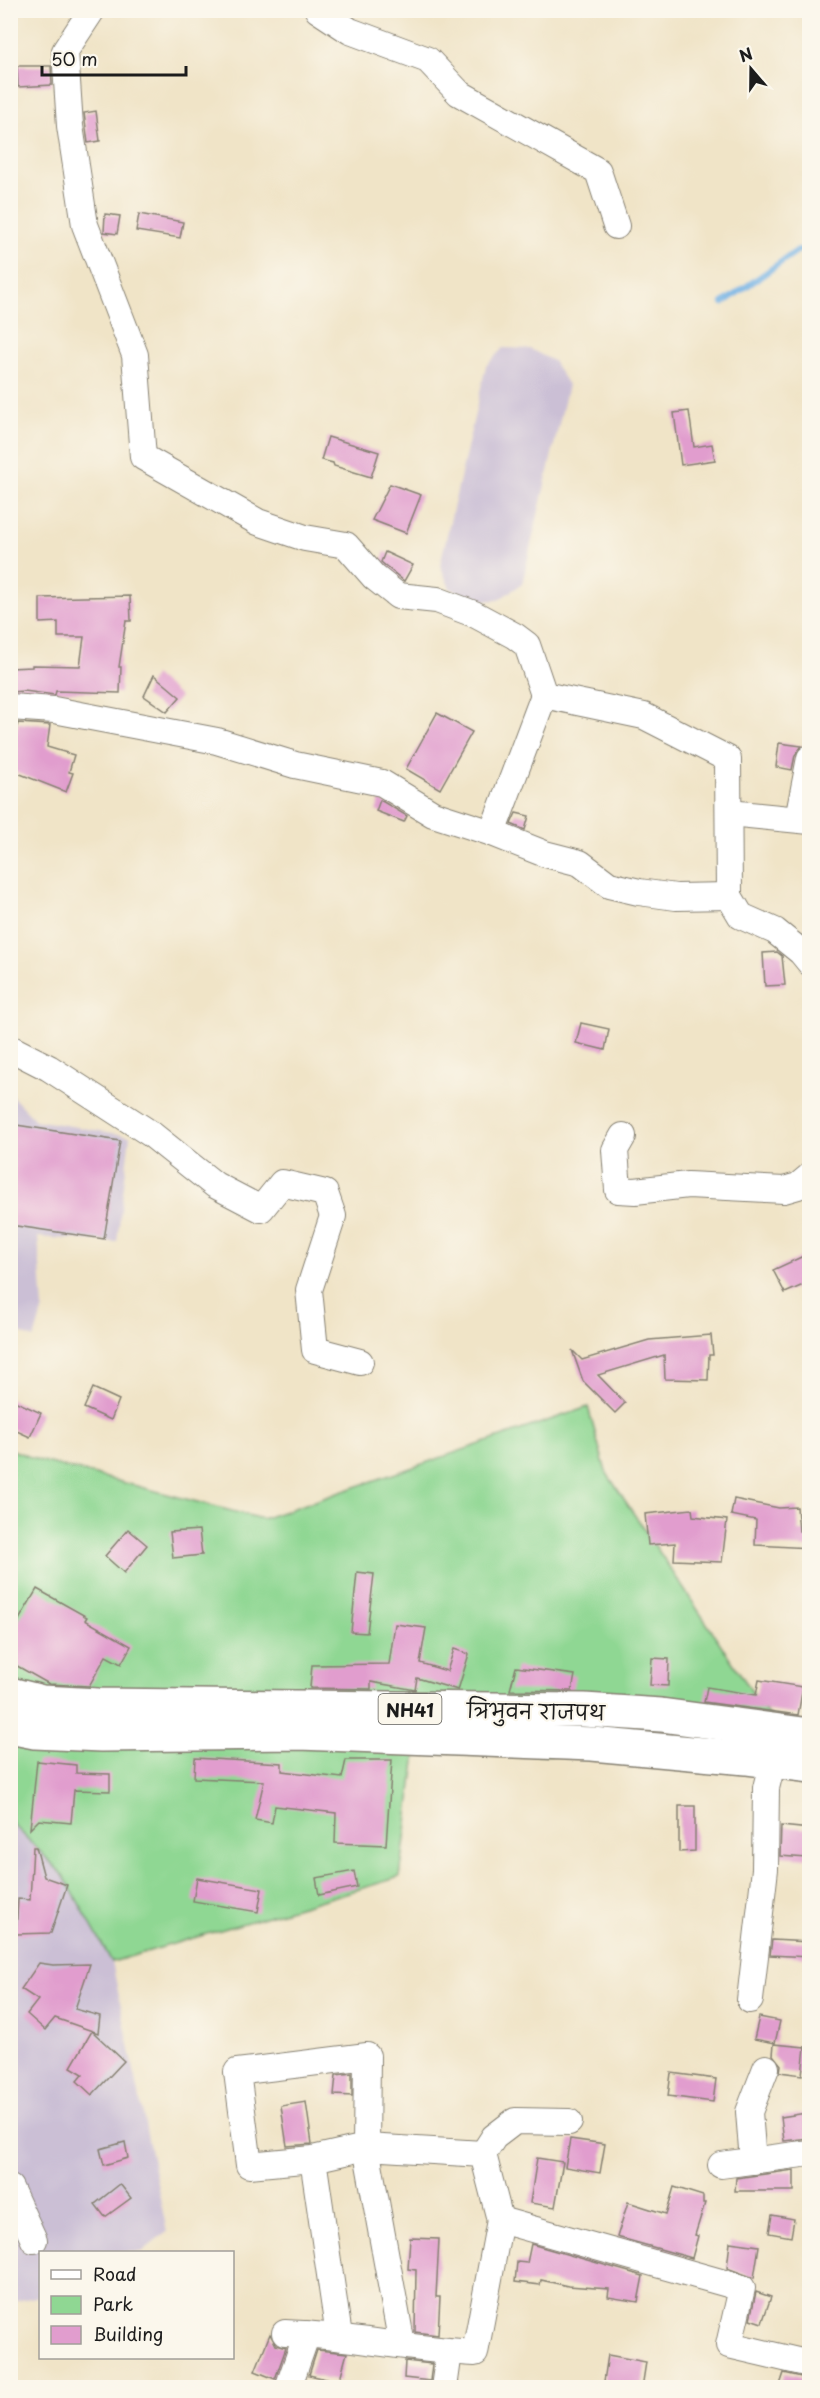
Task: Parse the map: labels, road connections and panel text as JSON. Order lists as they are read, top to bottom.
{
  "streets": {
    "highway": ["NH41", "त्रिभुवन राजपथ"]
  },
  "legend": ["Road", "Park", "Building"],
  "scale_bar": "50 m",
  "north": "top"
}
